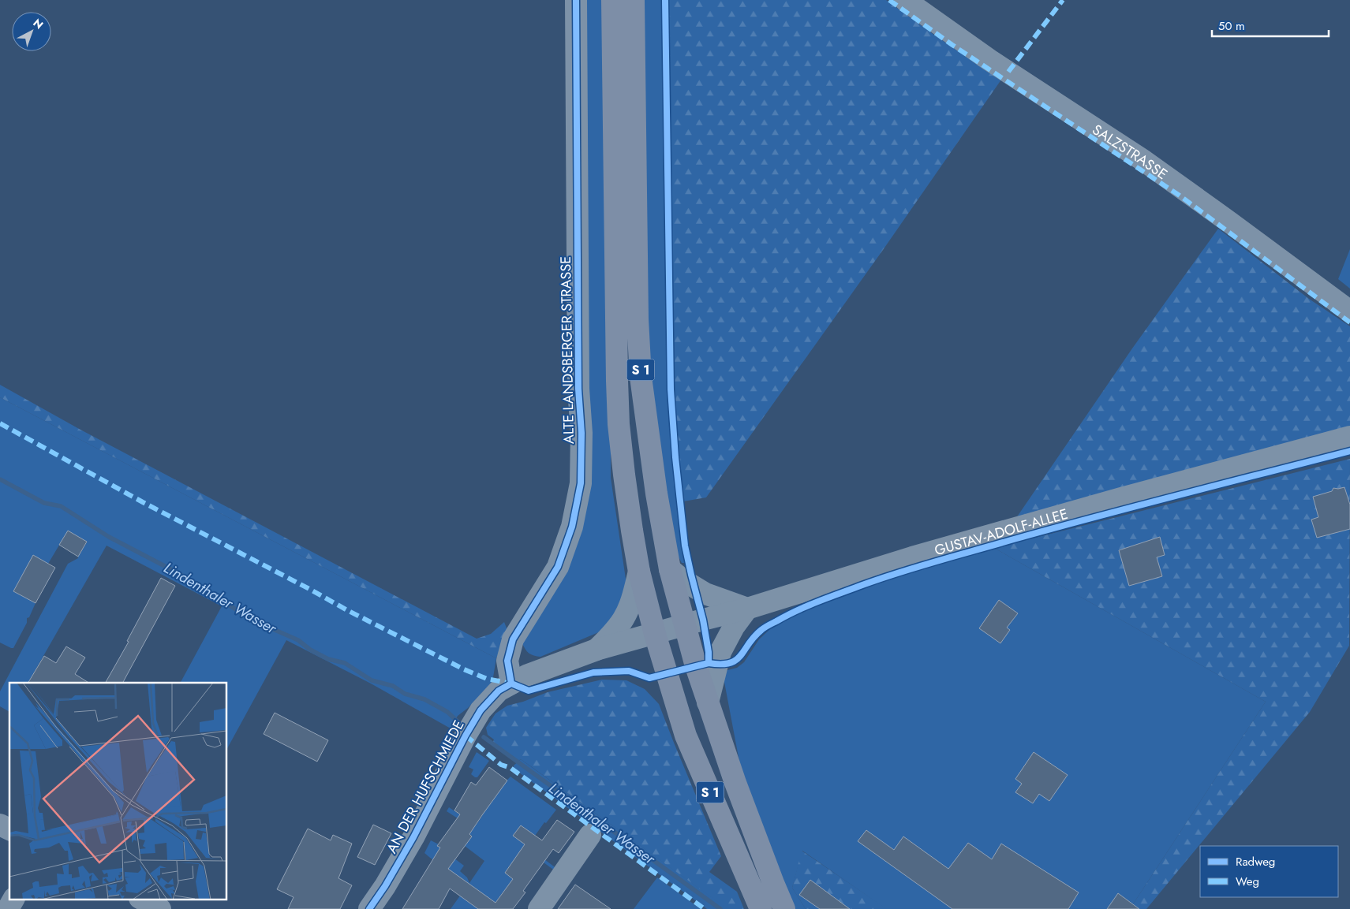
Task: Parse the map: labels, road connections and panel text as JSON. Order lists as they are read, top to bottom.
{
  "streets": {
    "main road": ["S 1"],
    "street": [
      "SALZSTRASSE",
      "ALTE LANDSBERGER STRASSE",
      "GUSTAV-ADOLF-ALLEE",
      "AN DER HUFSCHMIEDE"
    ]
  },
  "crossings": [
    ["ALTE LANDSBERGER STRASSE", "AN DER HUFSCHMIEDE"],
    ["S 1", "GUSTAV-ADOLF-ALLEE"],
    ["S 1", "AN DER HUFSCHMIEDE"],
    ["GUSTAV-ADOLF-ALLEE", "AN DER HUFSCHMIEDE"]
  ],
  "water": ["Lindenthaler Wasser"],
  "legend": ["Radweg", "Weg"],
  "scale_bar": "50 m",
  "north": "top right"
}
